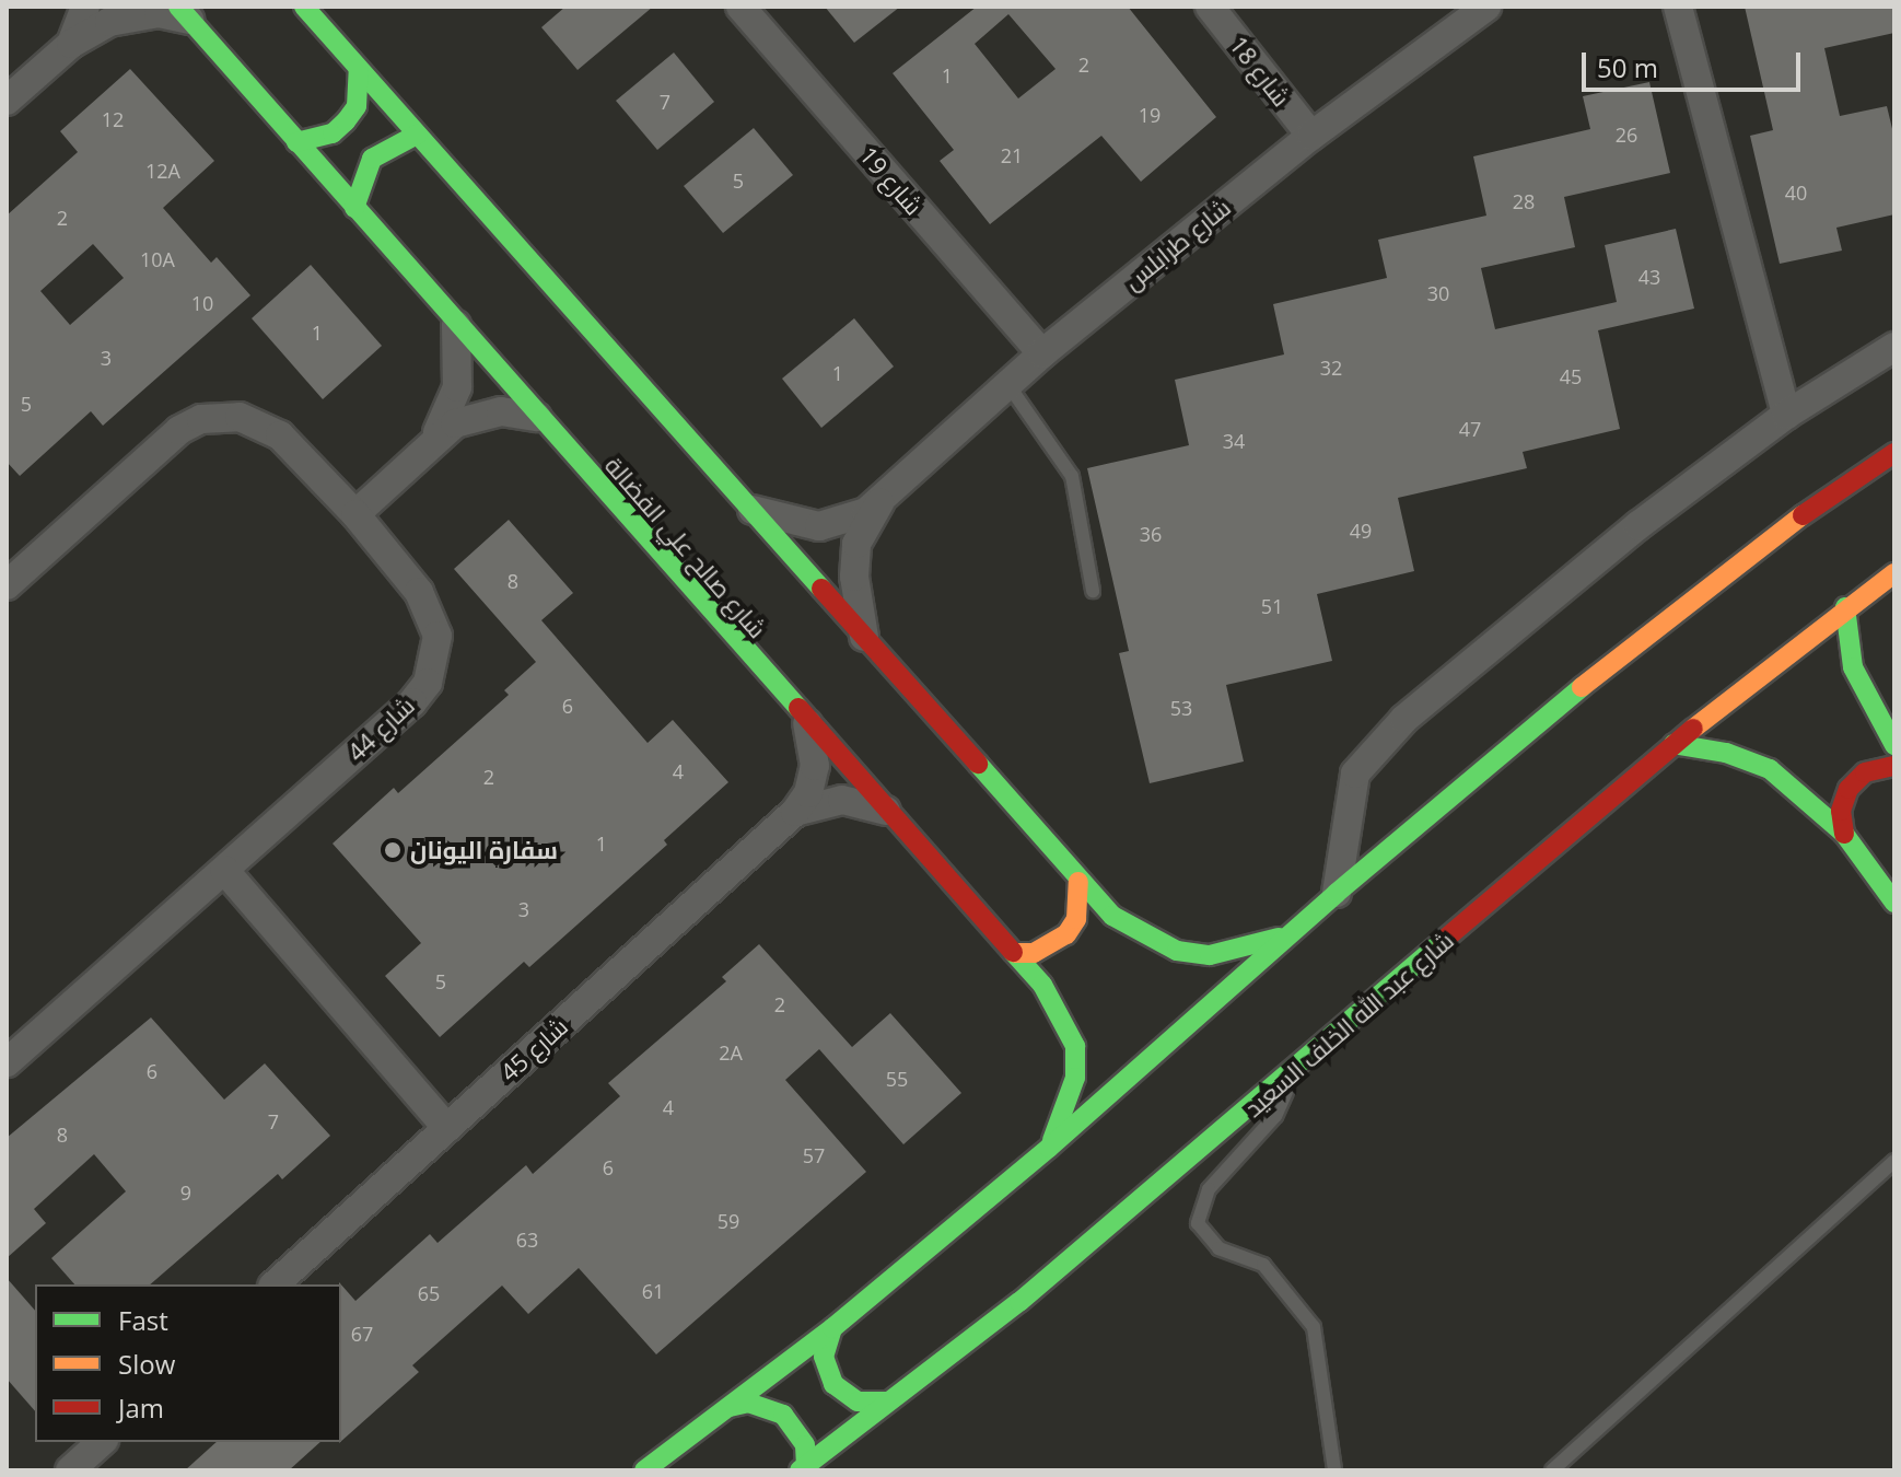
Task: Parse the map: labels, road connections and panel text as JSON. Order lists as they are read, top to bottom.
{
  "streets": {
    "main road": ["شارع صالح علي الفضالة", "شارع عبد الله الخلف السعيد"],
    "street": [
      "شارع 18",
      "شارع 19",
      "شارع طرابلس",
      "شارع 44",
      "شارع 45"
    ]
  },
  "crossings": [
    ["شارع 18", "شارع طرابلس"],
    ["شارع 19", "شارع طرابلس"],
    ["شارع صالح علي الفضالة", "شارع 45"]
  ],
  "places": ["سفارة اليونان"],
  "house_numbers": [
    "2",
    "1",
    "7",
    "19",
    "12",
    "26",
    "21",
    "12A",
    "5",
    "40",
    "28",
    "2",
    "10A",
    "43",
    "30",
    "10",
    "1",
    "3",
    "32",
    "1",
    "45",
    "5",
    "47",
    "34",
    "49",
    "36",
    "8",
    "51",
    "6",
    "53",
    "4",
    "2",
    "1",
    "3",
    "5",
    "2",
    "2A",
    "6",
    "55",
    "4",
    "7",
    "8",
    "57",
    "6",
    "9",
    "59",
    "63",
    "61",
    "65",
    "67"
  ],
  "legend": ["Fast", "Slow", "Jam"],
  "scale_bar": "50 m"
}
